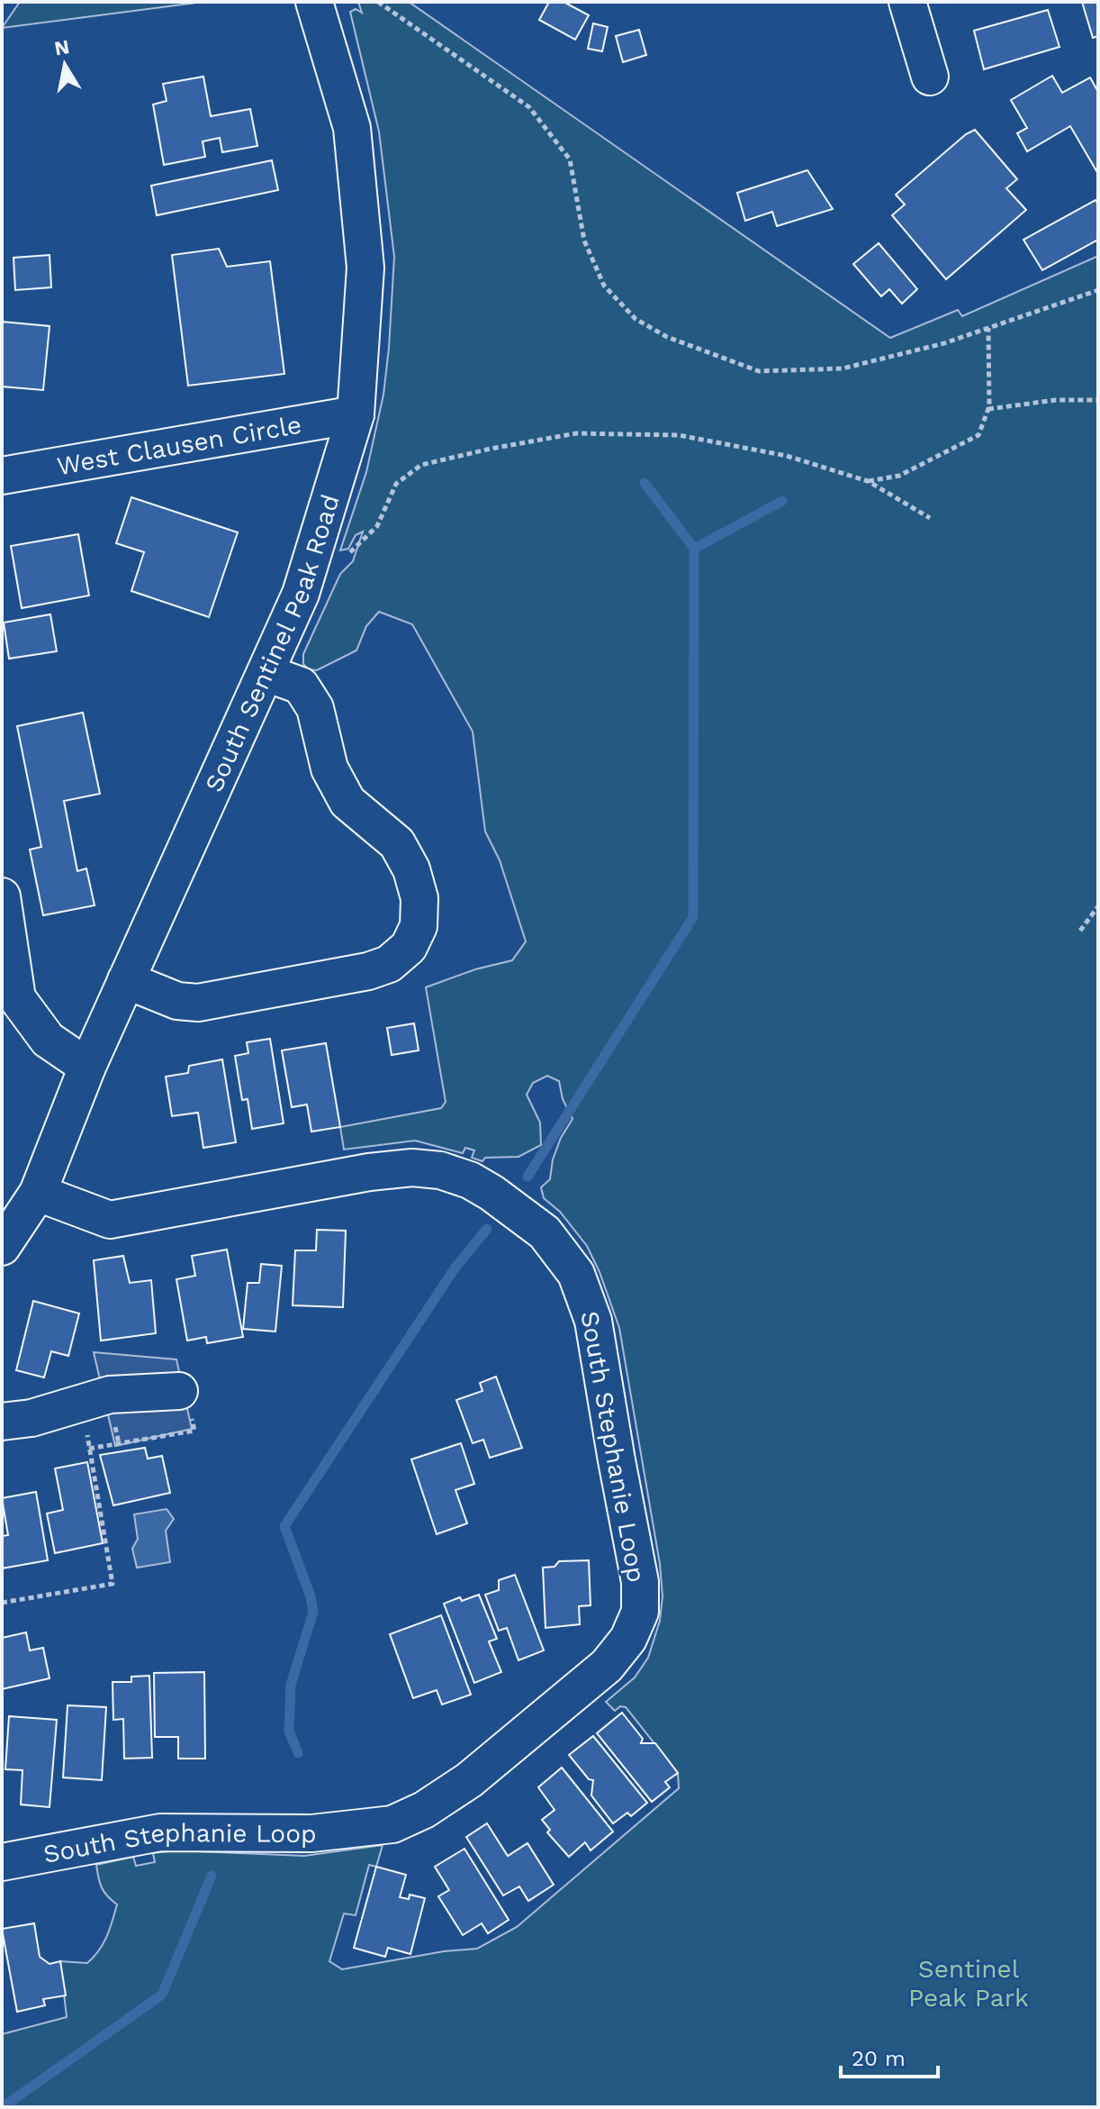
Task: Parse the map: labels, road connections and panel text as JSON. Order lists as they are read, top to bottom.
{
  "streets": {
    "street": ["West Clausen Circle", "South Sentinel Peak Road", "South Stephanie Loop"]
  },
  "crossings": [
    ["West Clausen Circle", "South Sentinel Peak Road"],
    ["South Sentinel Peak Road", "South Stephanie Loop"]
  ],
  "parks": ["Sentinel Peak Park"],
  "scale_bar": "20 m",
  "north": "top"
}
